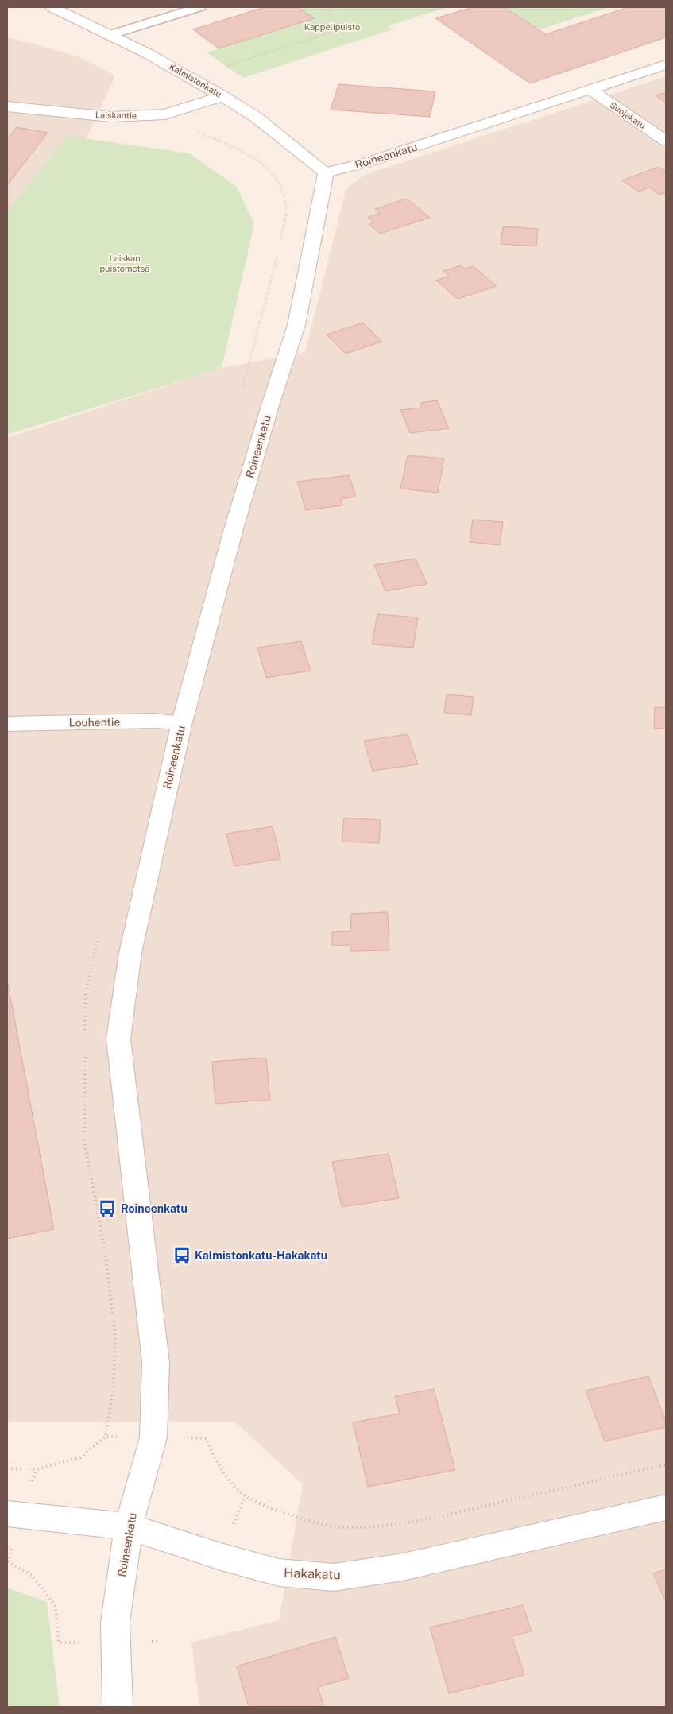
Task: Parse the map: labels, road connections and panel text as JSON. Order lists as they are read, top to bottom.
{
  "streets": {
    "street": [
      "Kalmistonkatu",
      "Laiskantie",
      "Suojakatu",
      "Roineenkatu",
      "Louhentie",
      "Hakakatu"
    ]
  },
  "crossings": [
    ["Kalmistonkatu", "Laiskantie"],
    ["Kalmistonkatu", "Roineenkatu"],
    ["Suojakatu", "Roineenkatu"],
    ["Roineenkatu", "Louhentie"],
    ["Roineenkatu", "Hakakatu"]
  ],
  "parks": ["Kappelipuisto", "Laiskan puistometsä"],
  "places": {
    "bus stop": ["Roineenkatu", "Kalmistonkatu-Hakakatu"]
  }
}
